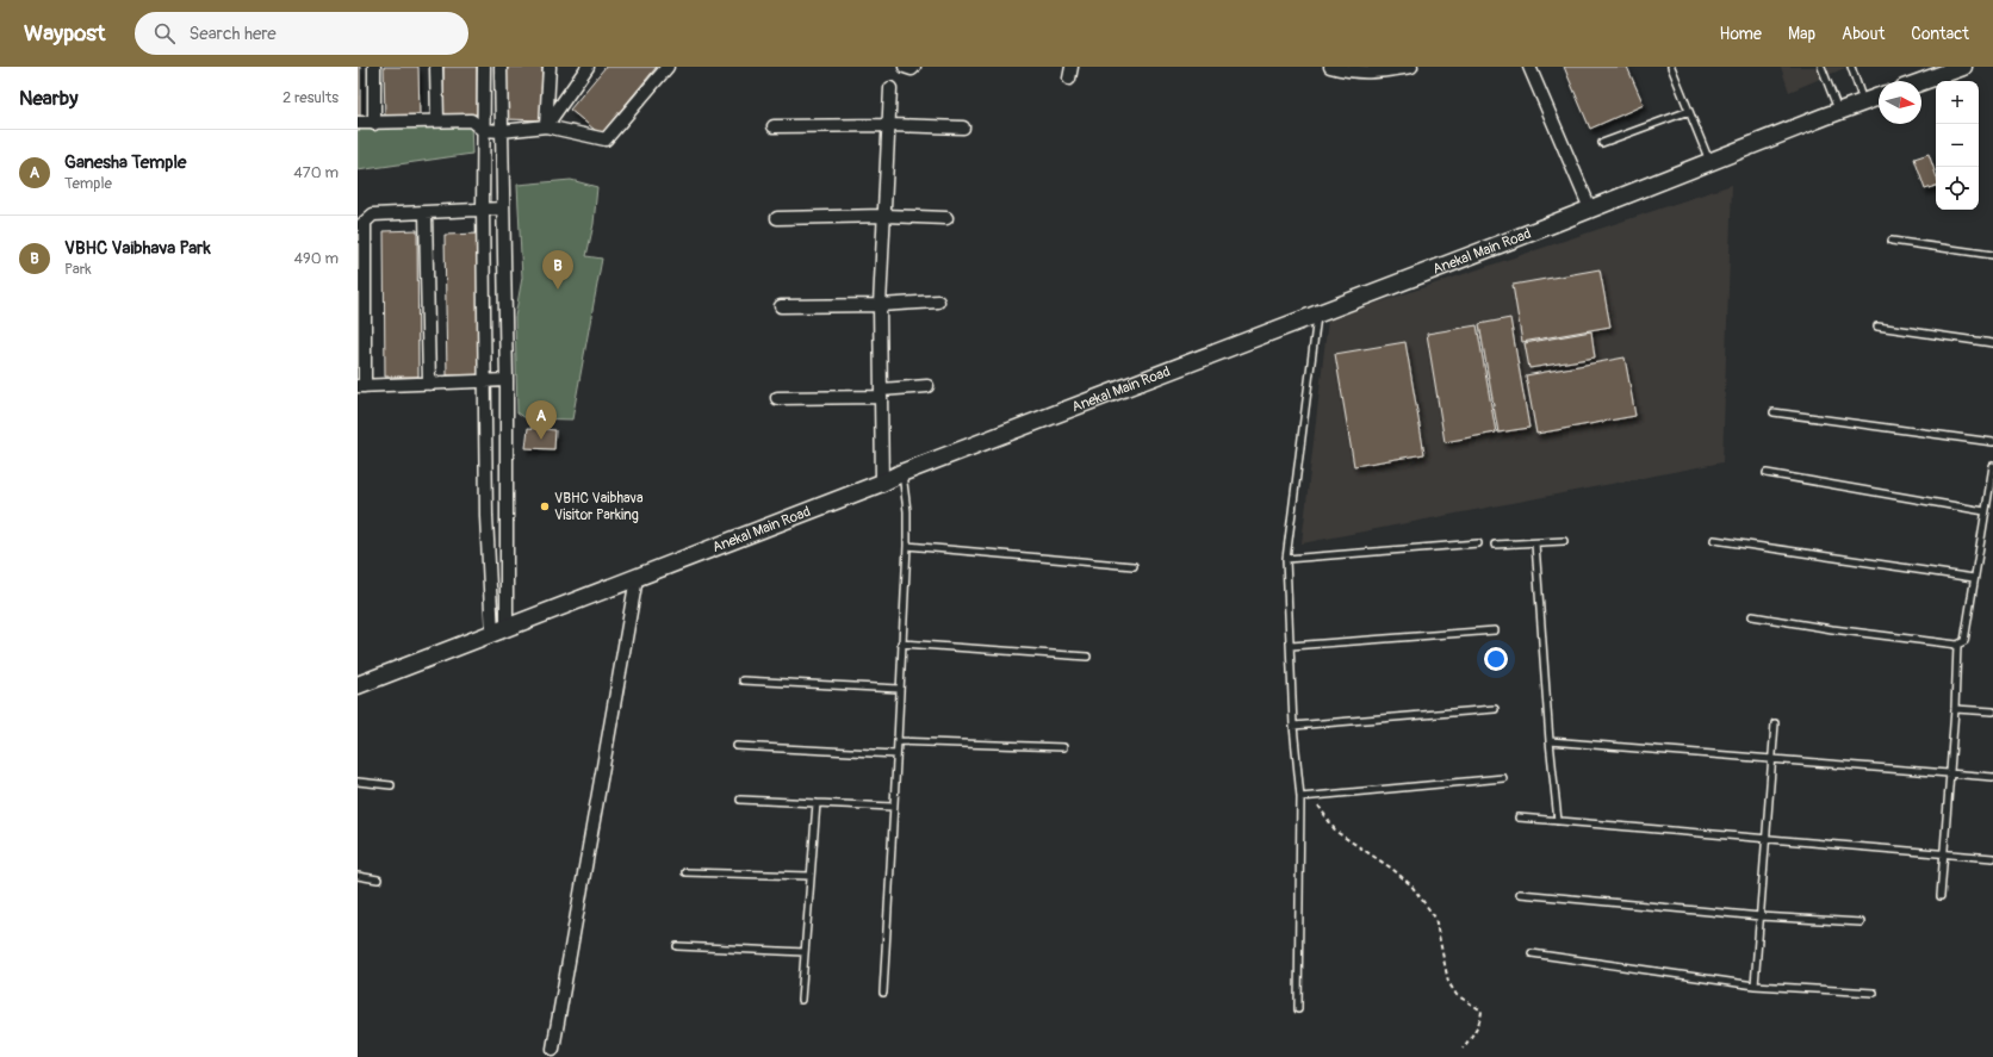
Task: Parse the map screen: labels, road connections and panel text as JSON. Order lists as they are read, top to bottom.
{
  "streets": {
    "main road": ["Anekal Main Road"]
  },
  "places": ["VBHC Vaibhava Visitor Parking"],
  "north": "right",
  "page": {
    "header": "Waypost",
    "search": "Search here",
    "nav": [
      "Home",
      "Map",
      "About",
      "Contact"
    ],
    "heading": ["Nearby", "2 results"],
    "map_buttons": ["+", "−"],
    "list": [
      {
        "mark": "A",
        "name": "Ganesha Temple",
        "note": "Temple",
        "value": "470 m"
      },
      {
        "mark": "B",
        "name": "VBHC Vaibhava Park",
        "note": "Park",
        "value": "490 m"
      }
    ],
    "pins": ["B", "A"]
  }
}
